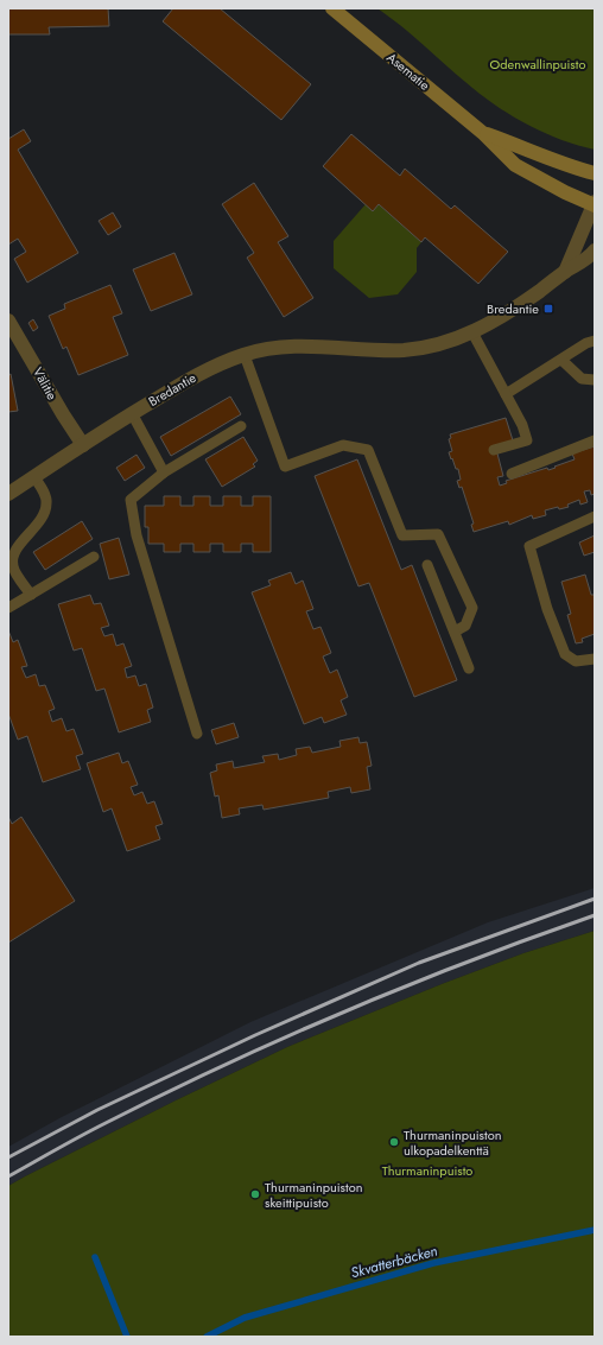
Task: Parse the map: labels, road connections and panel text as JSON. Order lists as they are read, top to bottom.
{
  "streets": {
    "main road": ["Asematie"],
    "street": ["Välitie", "Bredantie"]
  },
  "crossings": [
    ["Välitie", "Bredantie"]
  ],
  "water": ["Skvatterbäcken"],
  "parks": ["Odenwallinpuisto", "Thurmaninpuisto"],
  "places": {
    "transit": ["Bredantie"],
    "other": ["Thurmaninpuiston ulkopadelkenttä", "Thurmaninpuiston skeittipuisto"]
  }
}
